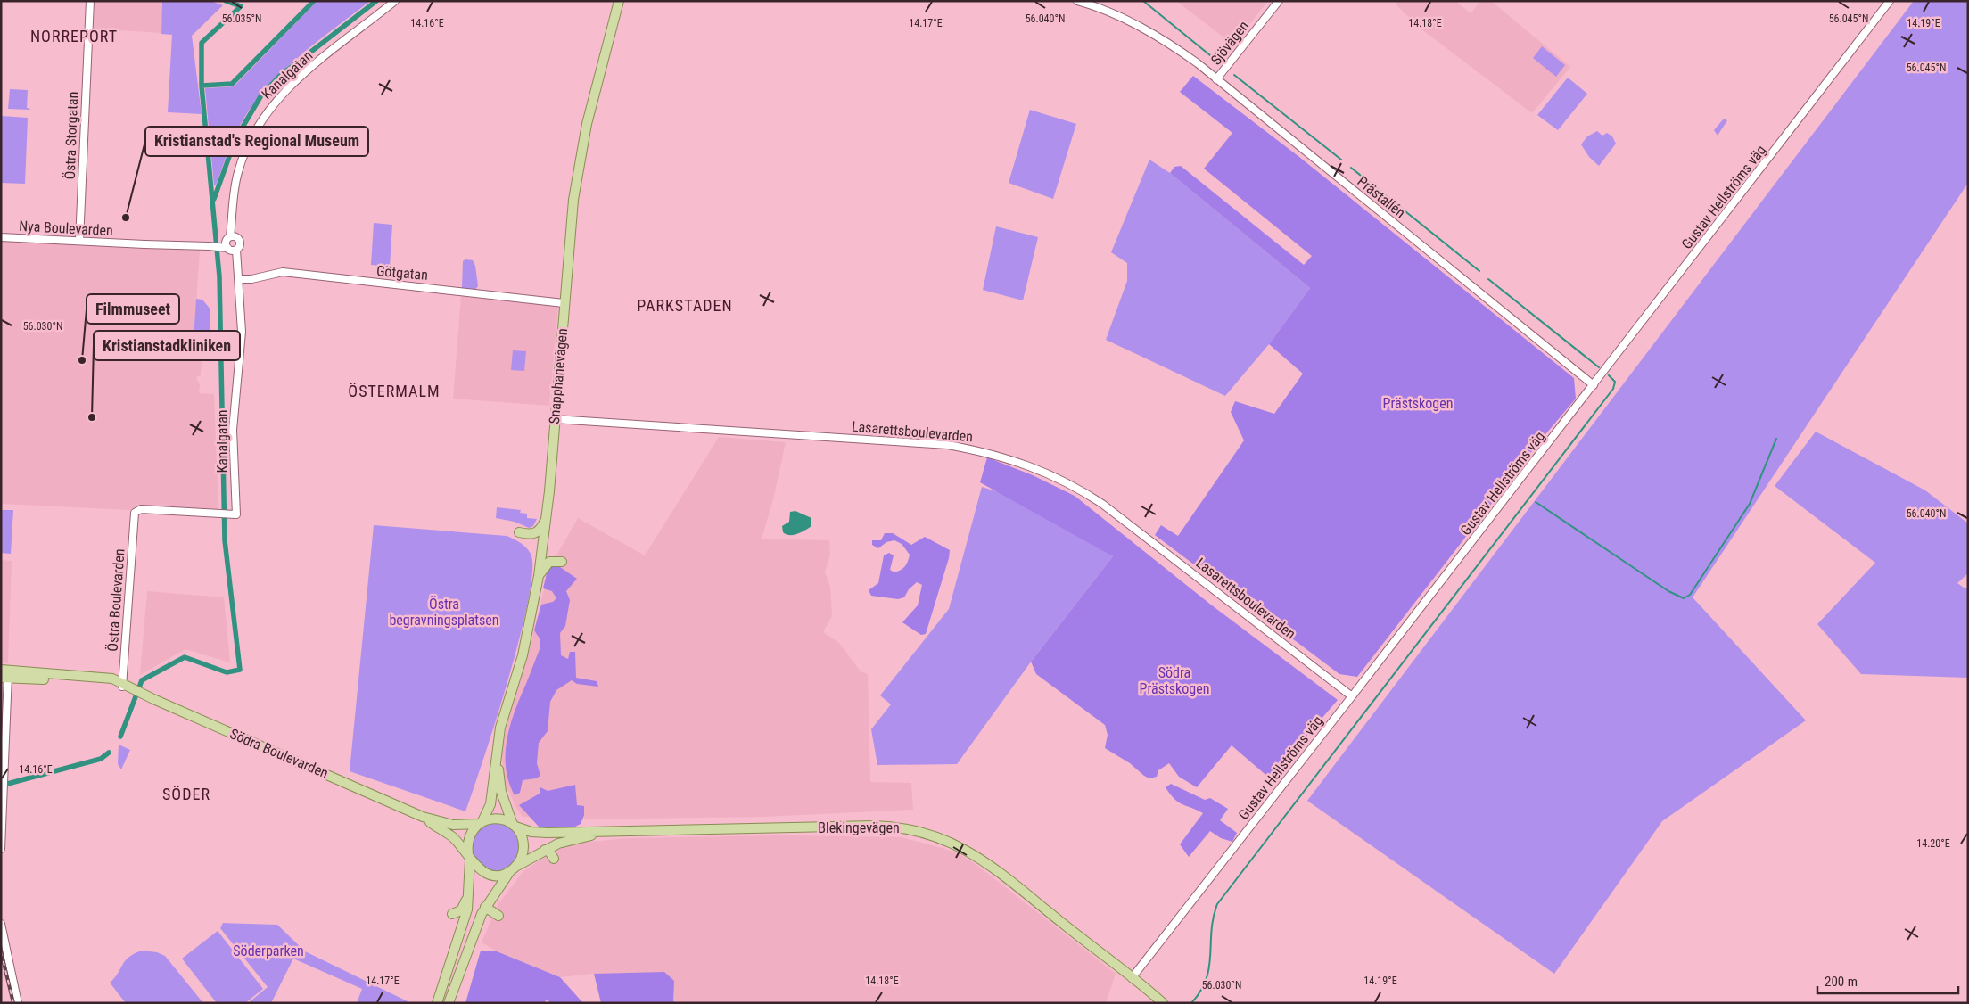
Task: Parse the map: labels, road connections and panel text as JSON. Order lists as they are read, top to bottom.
{
  "streets": {
    "main road": ["Snapphanevägen", "Södra Boulevarden", "Blekingevägen"],
    "street": [
      "Sjövägen",
      "Kanalgatan",
      "Östra Storgatan",
      "Prästallén",
      "Gustav Hellströms väg",
      "Nya Boulevarden",
      "Götgatan",
      "Lasarettsboulevarden",
      "Östra Boulevarden"
    ]
  },
  "crossings": [
    ["Sjövägen", "Prästallén"],
    ["Kanalgatan", "Nya Boulevarden"],
    ["Kanalgatan", "Götgatan"],
    ["Kanalgatan", "Östra Boulevarden"],
    ["Östra Storgatan", "Nya Boulevarden"],
    ["Prästallén", "Gustav Hellströms väg"],
    ["Gustav Hellströms väg", "Lasarettsboulevarden"],
    ["Gustav Hellströms väg", "Blekingevägen"],
    ["Götgatan", "Snapphanevägen"],
    ["Snapphanevägen", "Lasarettsboulevarden"],
    ["Snapphanevägen", "Södra Boulevarden"],
    ["Snapphanevägen", "Blekingevägen"],
    ["Östra Boulevarden", "Södra Boulevarden"],
    ["Södra Boulevarden", "Blekingevägen"]
  ],
  "districts": [
    "NORREPORT",
    "PARKSTADEN",
    "ÖSTERMALM",
    "SÖDER"
  ],
  "parks": [
    "Prästskogen",
    "Östra begravningsplatsen",
    "Södra Prästskogen",
    "Söderparken"
  ],
  "places": ["Kristianstad's Regional Museum", "Filmmuseet", "Kristianstadkliniken"],
  "scale_bar": "200 m",
  "coordinates": [
    "56.035°N",
    "56.040°N",
    "56.045°N",
    "14.16°E",
    "14.17°E",
    "14.18°E",
    "14.19°E",
    "56.030°N",
    "14.20°E"
  ]
}
